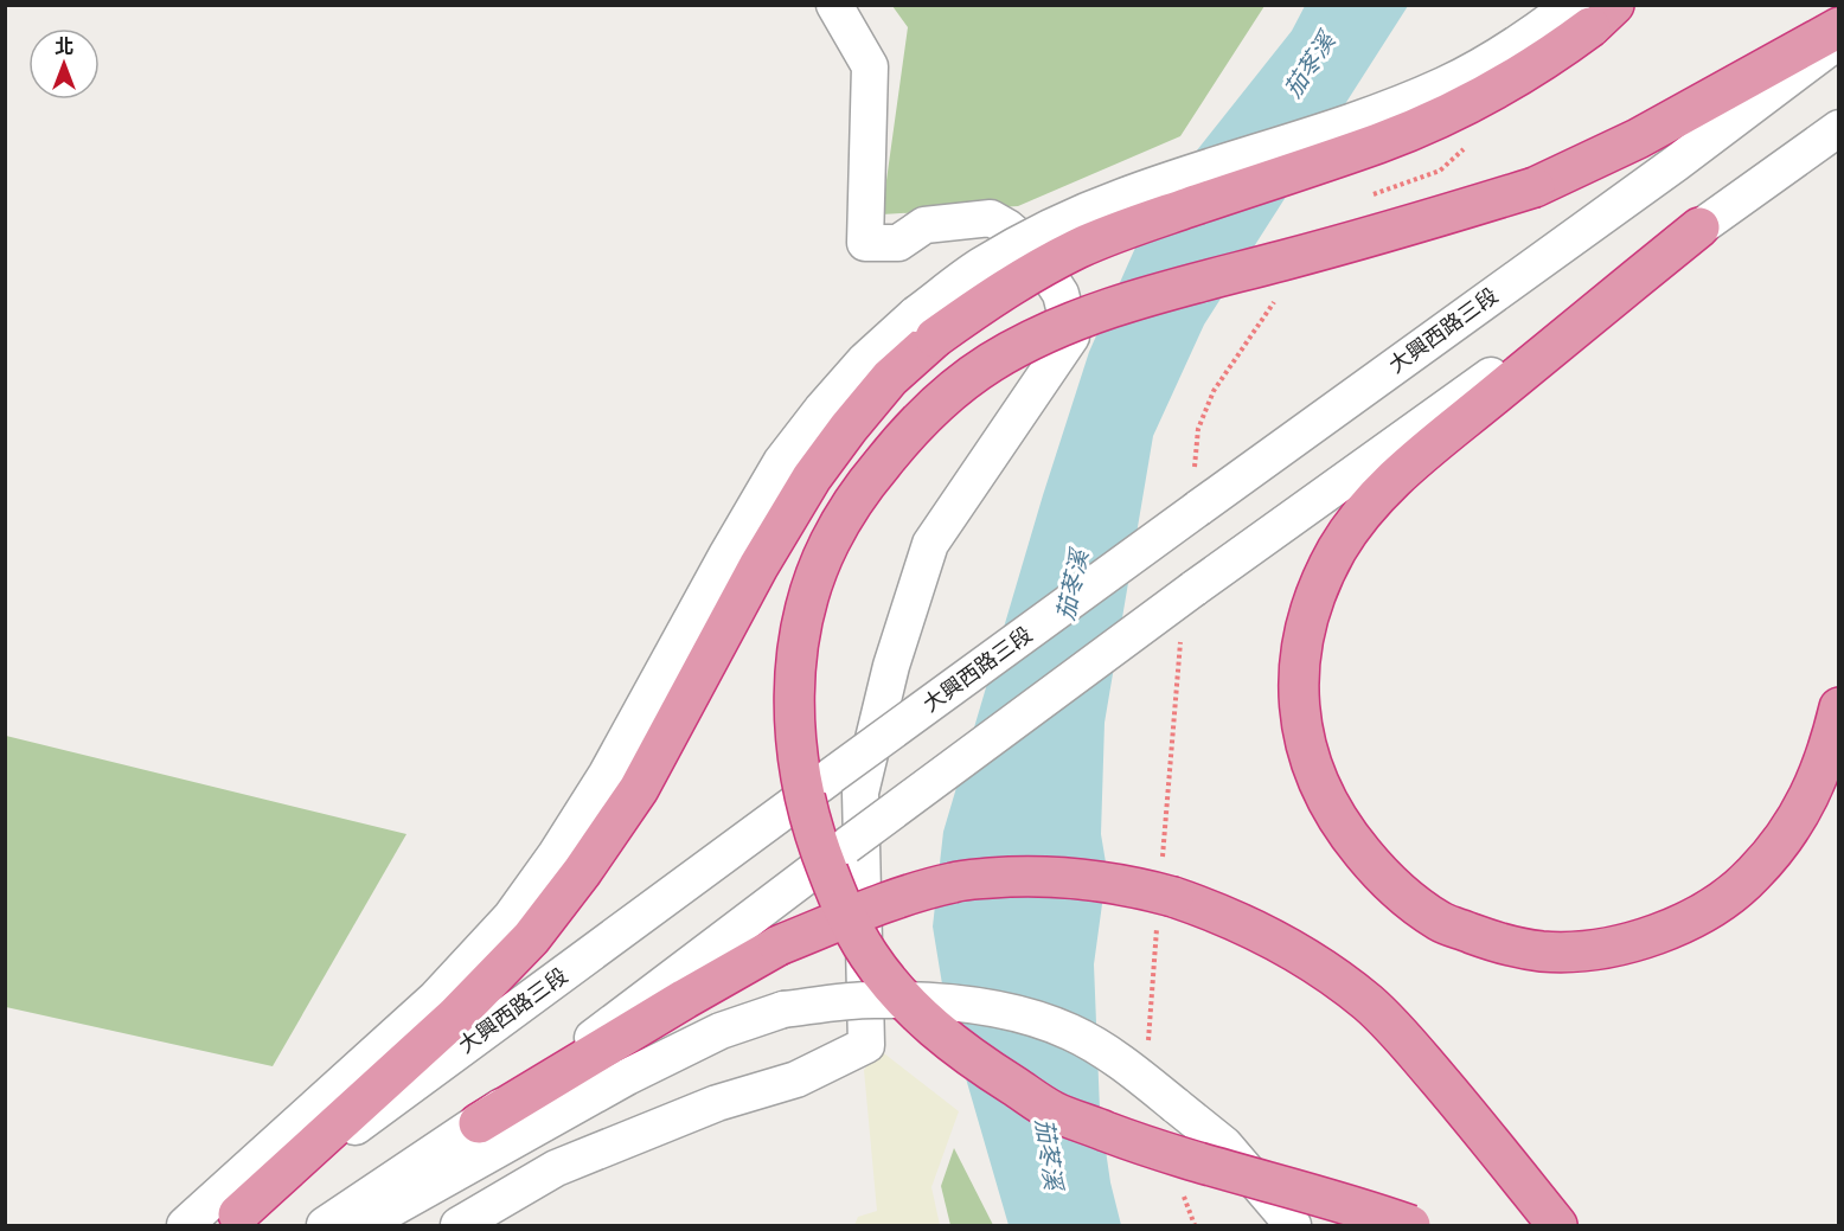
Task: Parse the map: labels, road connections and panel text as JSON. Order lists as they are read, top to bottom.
{
  "streets": {
    "street": ["大興西路三段"]
  },
  "water": ["茄苳溪"],
  "north": "top"
}
